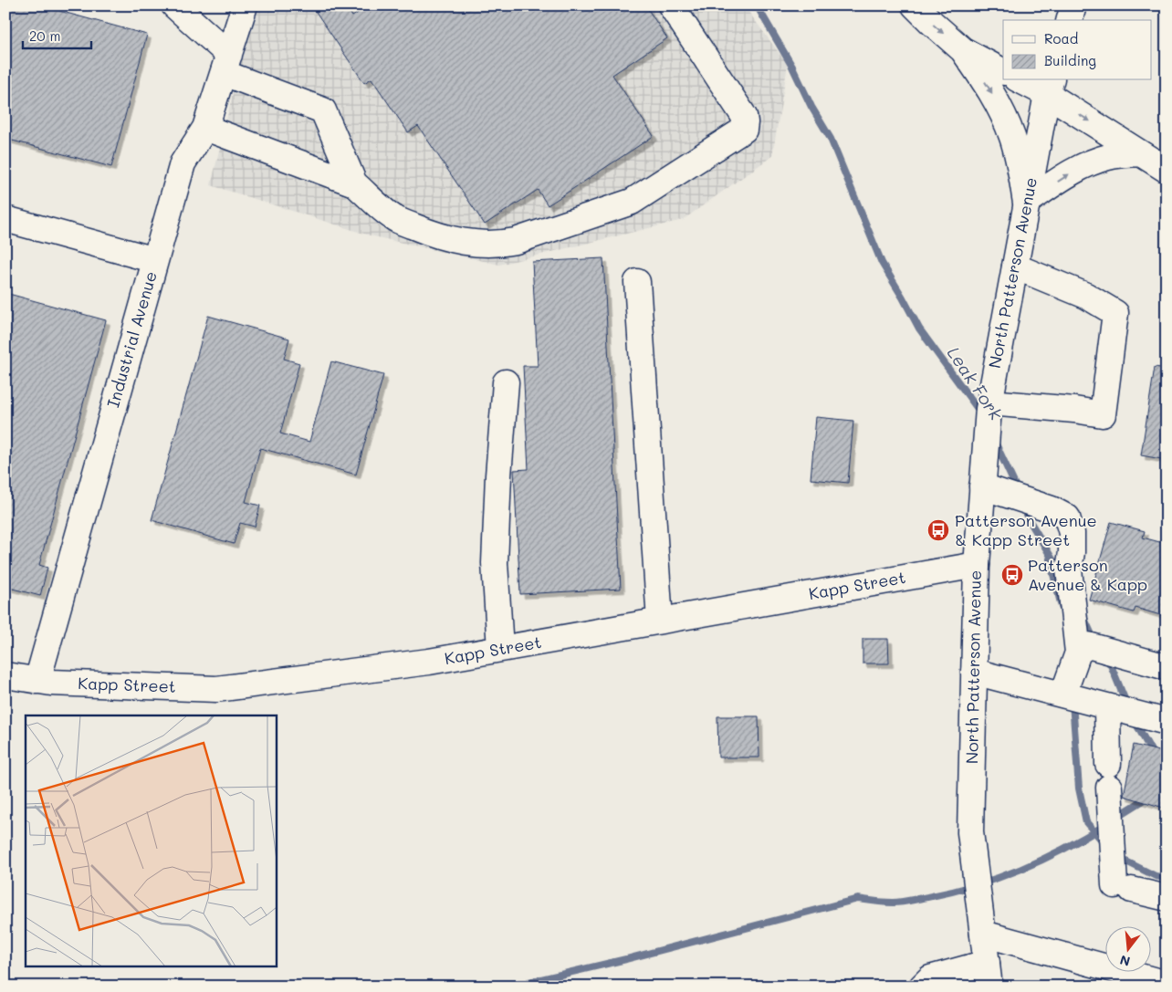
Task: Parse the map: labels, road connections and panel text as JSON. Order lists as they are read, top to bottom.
{
  "streets": {
    "main road": ["North Patterson Avenue", "Industrial Avenue", "Kapp Street"]
  },
  "crossings": [
    ["North Patterson Avenue", "Kapp Street"],
    ["Industrial Avenue", "Kapp Street"]
  ],
  "water": ["Leak Fork"],
  "places": {
    "bus stop": ["Patterson Avenue & Kapp Street", "Patterson Avenue & Kapp"]
  },
  "legend": ["Road", "Building"],
  "scale_bar": "20 m",
  "north": "bottom"
}
